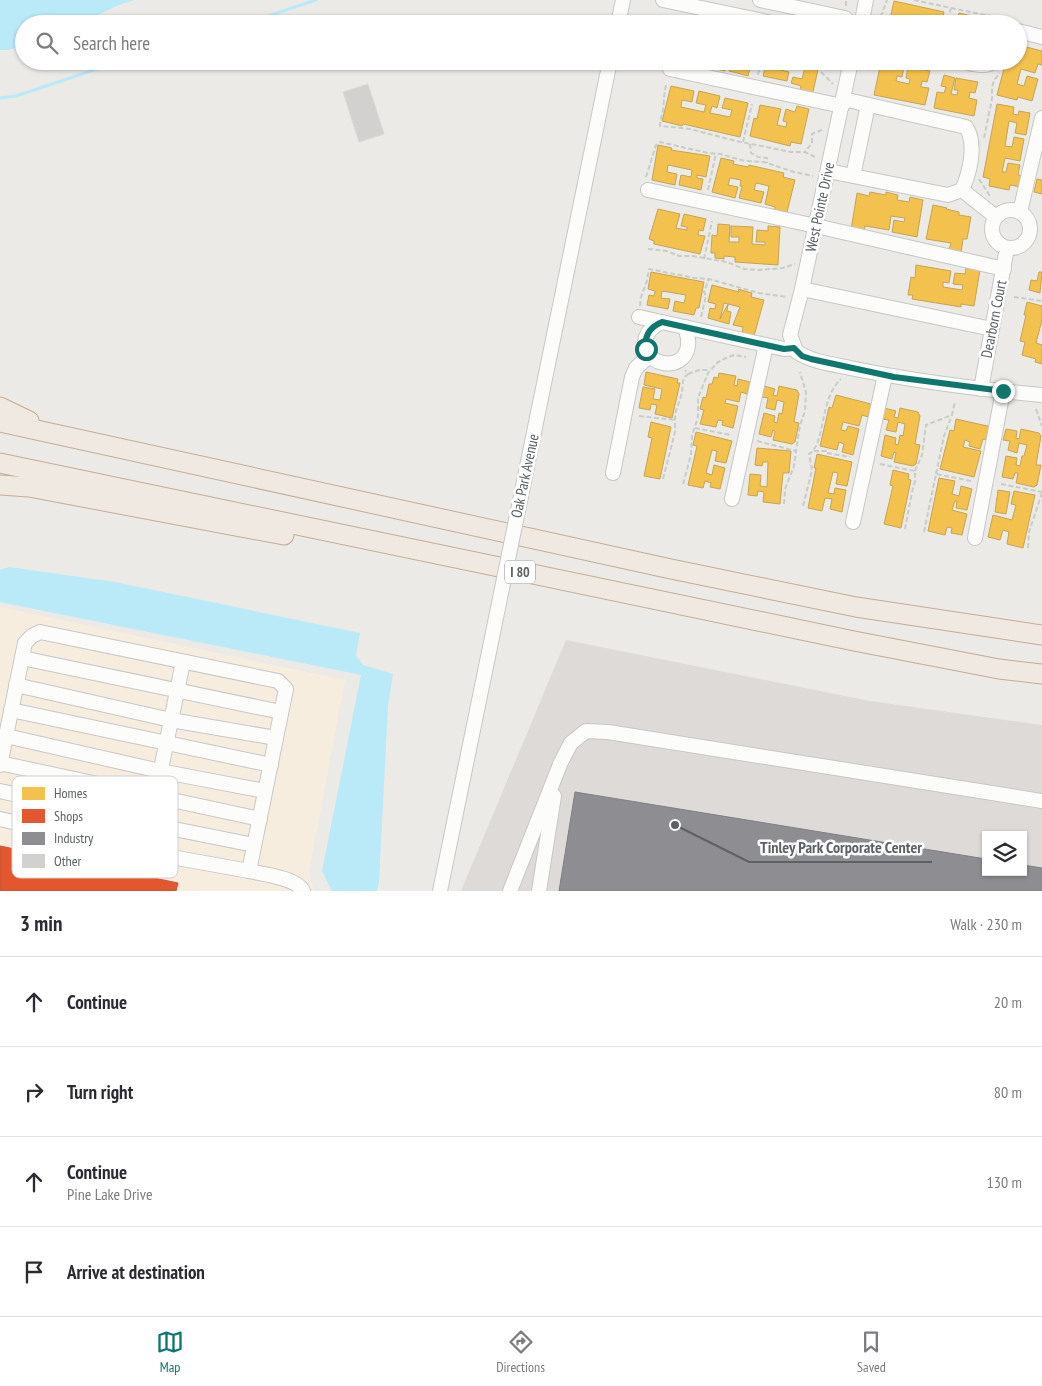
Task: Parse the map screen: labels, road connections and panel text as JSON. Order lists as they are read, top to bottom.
{
  "streets": {
    "highway": ["I 80"],
    "street": ["West Pointe Drive", "Dearborn Court", "Oak Park Avenue"]
  },
  "places": ["Tinley Park Corporate Center"],
  "legend": [
    "Homes",
    "Shops",
    "Industry",
    "Other"
  ],
  "page": {
    "search": "Search here",
    "heading": ["3 min", "Walk · 230 m"],
    "list": [
      ["Continue", "20 m"],
      ["Turn right", "80 m"],
      ["Continue", "Pine Lake Drive", "130 m"],
      "Arrive at destination"
    ],
    "nav": ["Map", "Directions", "Saved"]
  }
}
